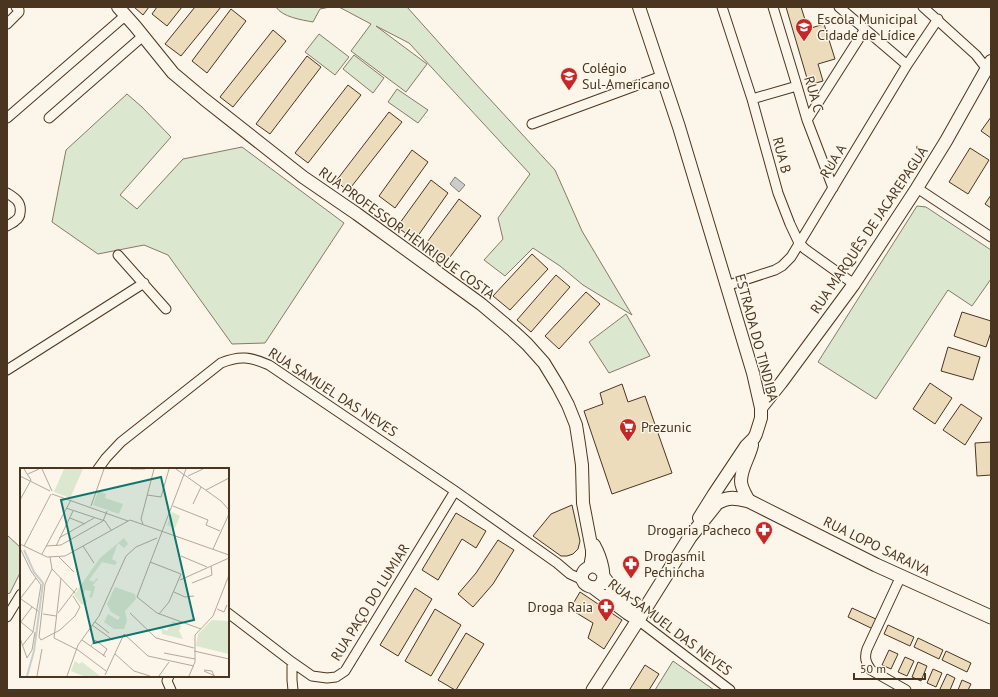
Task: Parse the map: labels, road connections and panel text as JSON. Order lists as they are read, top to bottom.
{
  "streets": {
    "main road": ["ESTRADA DO TINDIBA", "RUA LOPO SARAIVA"],
    "street": [
      "RUA C",
      "RUA B",
      "RUA A",
      "RUA MARQUÊS DE JACAREPAGUÁ",
      "RUA PROFESSOR HENRIQUE COSTA",
      "RUA SAMUEL DAS NEVES",
      "RUA PAÇO DO LUMIAR"
    ]
  },
  "crossings": [
    ["RUA C", "RUA A"],
    ["RUA B", "RUA A"],
    ["RUA B", "RUA MARQUÊS DE JACAREPAGUÁ"],
    ["RUA A", "ESTRADA DO TINDIBA"],
    ["RUA MARQUÊS DE JACAREPAGUÁ", "ESTRADA DO TINDIBA"],
    ["RUA PROFESSOR HENRIQUE COSTA", "ESTRADA DO TINDIBA"],
    ["RUA PROFESSOR HENRIQUE COSTA", "RUA SAMUEL DAS NEVES"],
    ["ESTRADA DO TINDIBA", "RUA SAMUEL DAS NEVES"],
    ["ESTRADA DO TINDIBA", "RUA LOPO SARAIVA"],
    ["RUA SAMUEL DAS NEVES", "RUA PAÇO DO LUMIAR"]
  ],
  "places": {
    "school or university": ["Escola Municipal Cidade de Lídice", "Colégio Sul-Americano"],
    "supermarket": ["Prezunic"],
    "pharmacy": ["Drogaria Pacheco", "Drogasmil Pechincha", "Droga Raia"]
  },
  "scale_bar": "50 m"
}
